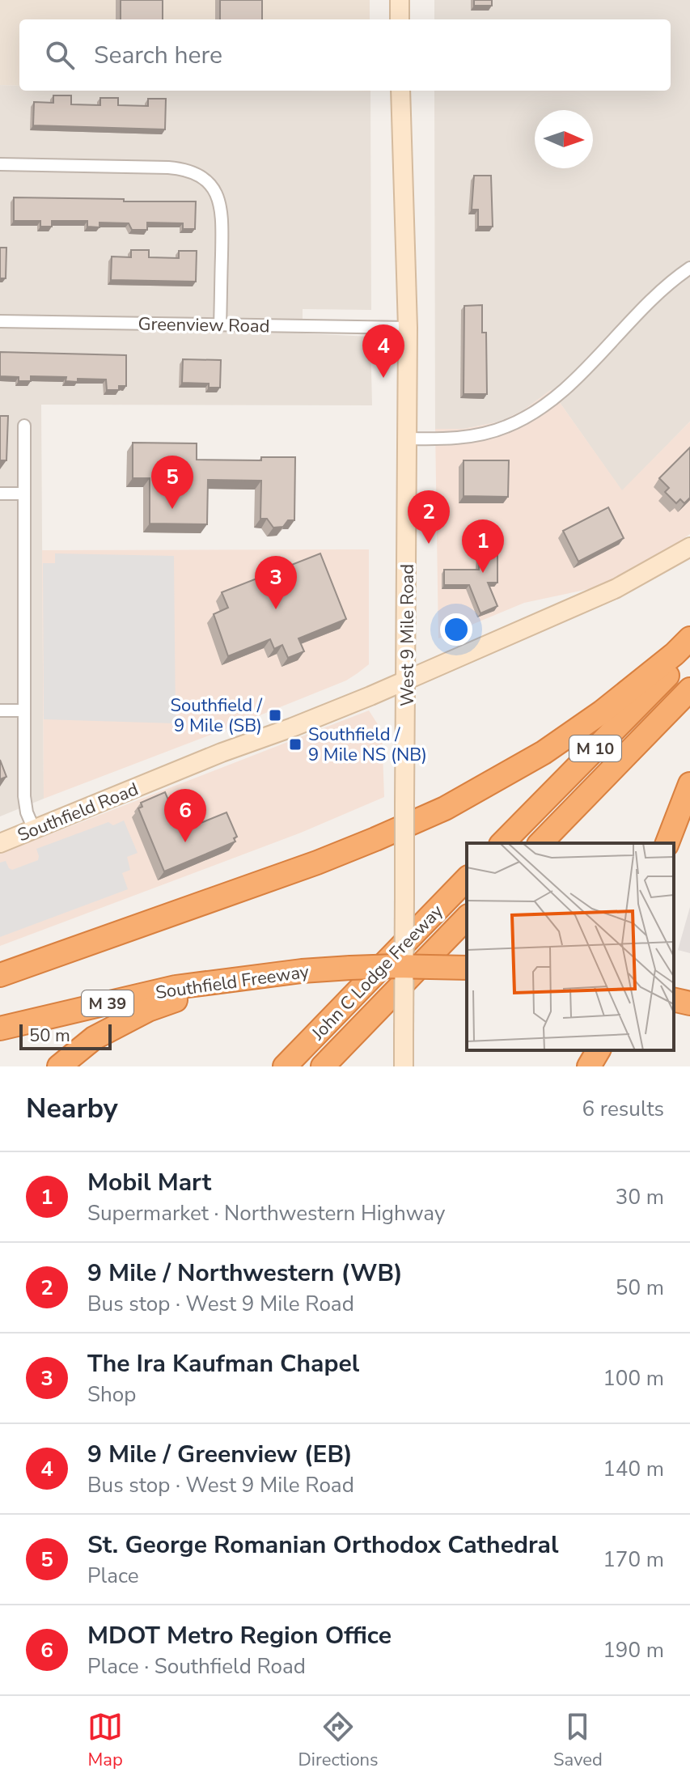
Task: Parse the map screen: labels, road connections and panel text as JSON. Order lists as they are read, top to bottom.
{
  "streets": {
    "highway": [
      "M 10",
      "John C Lodge Freeway",
      "Southfield Freeway",
      "M 39"
    ],
    "main road": ["West 9 Mile Road", "Southfield Road"],
    "street": ["Greenview Road"]
  },
  "crossings": [
    ["Greenview Road", "West 9 Mile Road"],
    ["West 9 Mile Road", "Southfield Road"]
  ],
  "places": {
    "transit": ["Southfield / 9 Mile (SB)", "Southfield / 9 Mile NS (NB)"]
  },
  "scale_bar": "50 m",
  "north": "right",
  "page": {
    "search": "Search here",
    "pins": [
      "4",
      "5",
      "2",
      "1",
      "3",
      "6"
    ],
    "scale": "50 m",
    "heading": ["Nearby", "6 results"],
    "list": [
      {
        "mark": "1",
        "name": "Mobil Mart",
        "note": "Supermarket · Northwestern Highway",
        "value": "30 m"
      },
      {
        "mark": "2",
        "name": "9 Mile / Northwestern (WB)",
        "note": "Bus stop · West 9 Mile Road",
        "value": "50 m"
      },
      {
        "mark": "3",
        "name": "The Ira Kaufman Chapel",
        "note": "Shop",
        "value": "100 m"
      },
      {
        "mark": "4",
        "name": "9 Mile / Greenview (EB)",
        "note": "Bus stop · West 9 Mile Road",
        "value": "140 m"
      },
      {
        "mark": "5",
        "name": "St. George Romanian Orthodox Cathedral",
        "note": "Place",
        "value": "170 m"
      },
      {
        "mark": "6",
        "name": "MDOT Metro Region Office",
        "note": "Place · Southfield Road",
        "value": "190 m"
      }
    ],
    "nav": ["Map", "Directions", "Saved"]
  }
}
